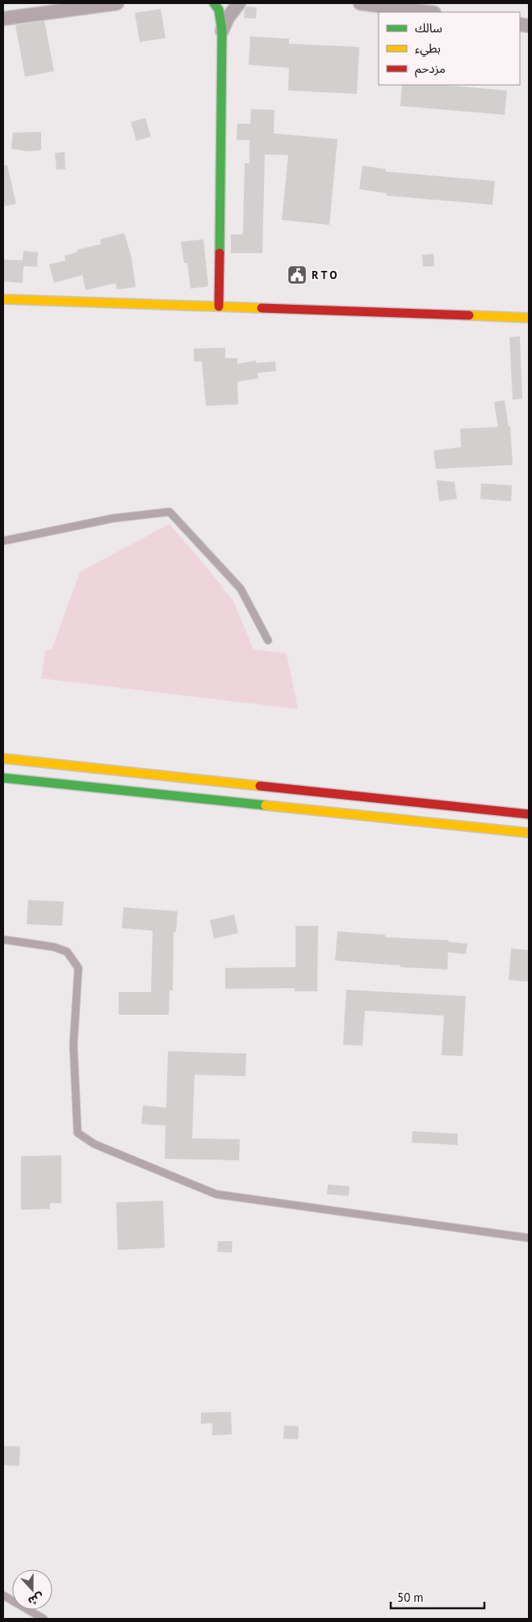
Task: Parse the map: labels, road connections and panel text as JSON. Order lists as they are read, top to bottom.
{
  "places": {
    "public building": ["R T O"]
  },
  "legend": ["سالك", "بطيء", "مزدحم"],
  "scale_bar": "50 m",
  "north": "bottom"
}
